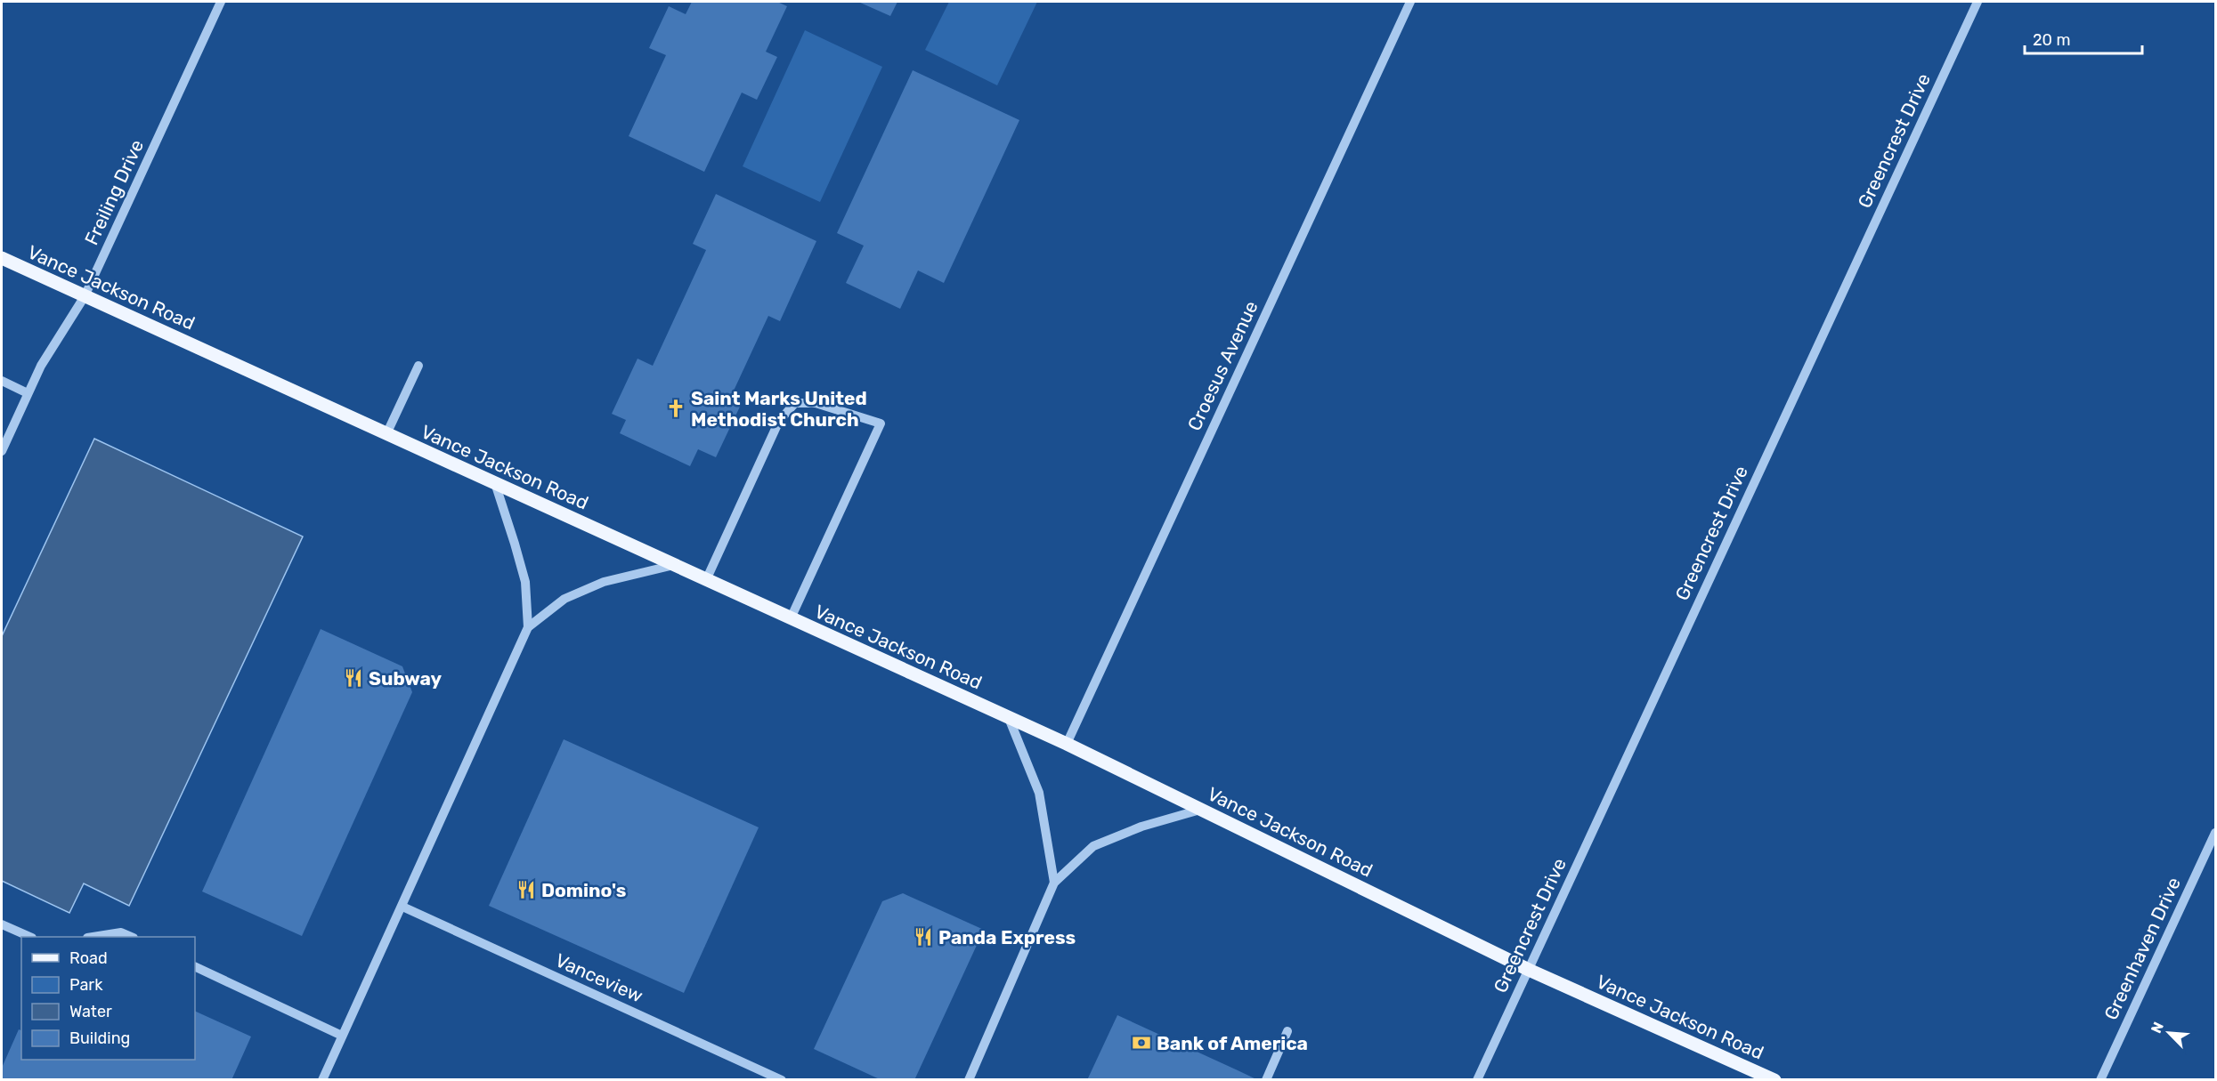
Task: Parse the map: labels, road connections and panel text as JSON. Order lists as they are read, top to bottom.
{
  "streets": {
    "main road": ["Vance Jackson Road"],
    "street": [
      "Greencrest Drive",
      "Freiling Drive",
      "Croesus Avenue",
      "Greenhaven Drive",
      "Vanceview"
    ]
  },
  "crossings": [
    ["Greencrest Drive", "Vance Jackson Road"],
    ["Freiling Drive", "Vance Jackson Road"],
    ["Vance Jackson Road", "Croesus Avenue"]
  ],
  "places": {
    "church": ["Saint Marks United Methodist Church"],
    "restaurant": ["Subway", "Domino's", "Panda Express"],
    "bank": ["Bank of America"]
  },
  "legend": [
    "Road",
    "Park",
    "Water",
    "Building"
  ],
  "scale_bar": "20 m",
  "north": "top left"
}
